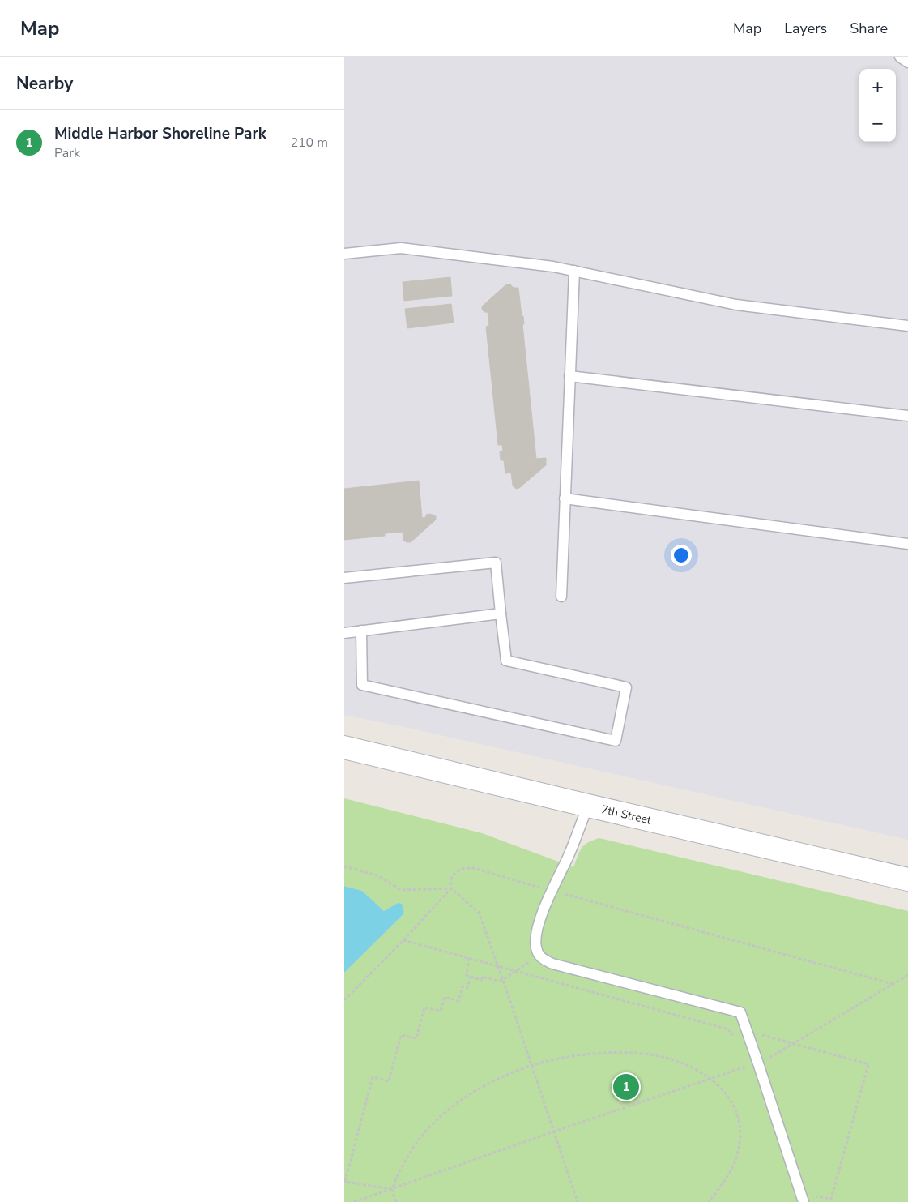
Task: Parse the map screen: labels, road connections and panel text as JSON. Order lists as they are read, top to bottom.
{
  "streets": {
    "street": ["7th Street"]
  },
  "page": {
    "header": "Map",
    "nav": ["Map", "Layers", "Share"],
    "heading": "Nearby",
    "map_buttons": ["+", "−"],
    "list": [
      {
        "mark": "1",
        "name": "Middle Harbor Shoreline Park",
        "note": "Park",
        "value": "210 m"
      }
    ],
    "pins": "1"
  }
}
